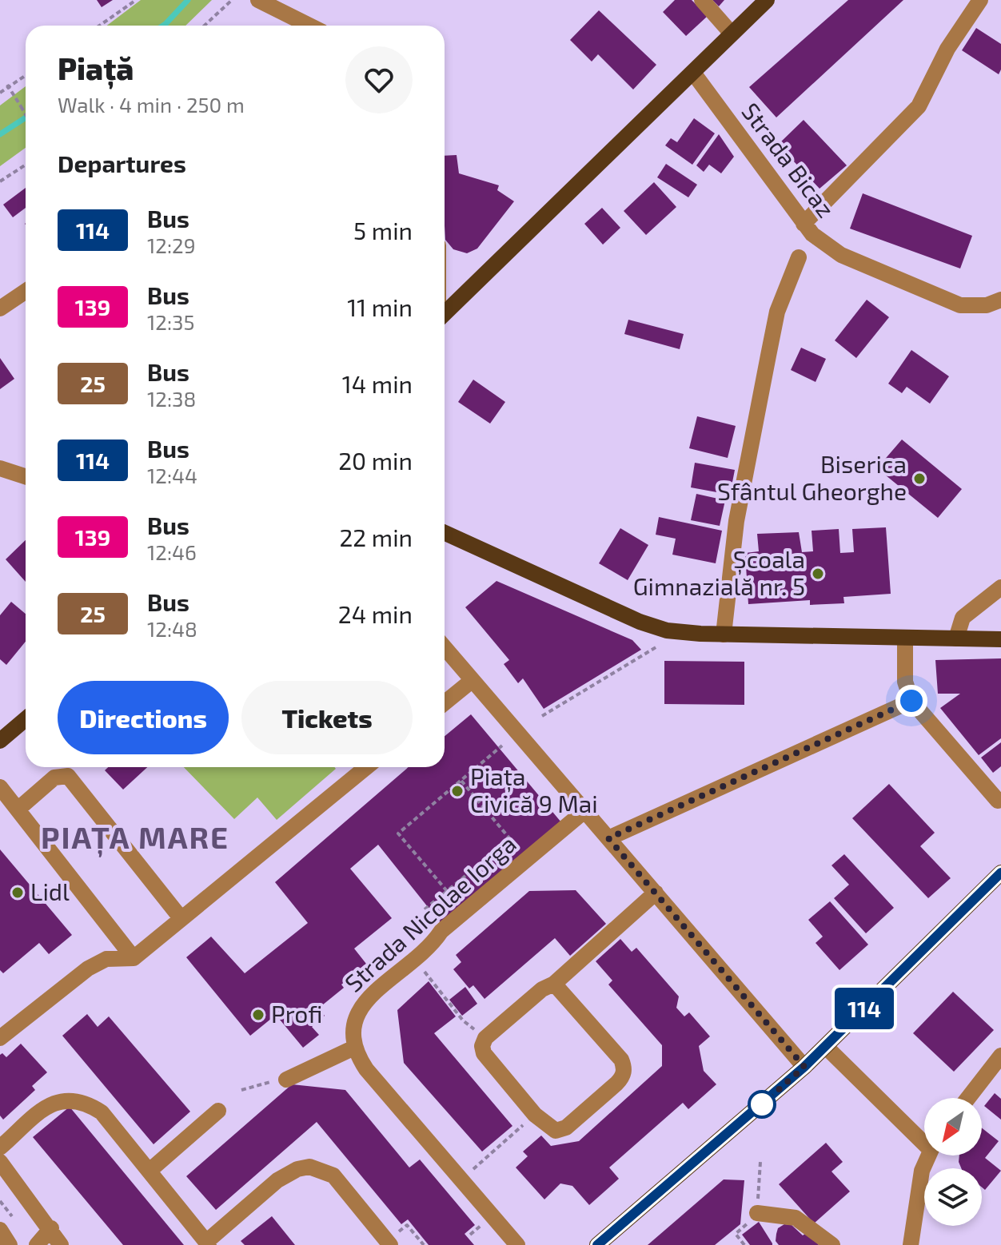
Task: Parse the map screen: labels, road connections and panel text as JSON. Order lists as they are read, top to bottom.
{
  "streets": {
    "street": ["Strada Bicaz", "Strada Nicolae Iorga"]
  },
  "districts": ["PIAȚA MARE"],
  "places": [
    "Biserica Sfântul Gheorghe",
    "Școala Gimnazială nr. 5",
    "Piața Civică 9 Mai",
    "Lidl",
    "Profi"
  ],
  "lines": ["bus line 114"],
  "north": "bottom left",
  "page": {
    "on_map": "114",
    "heading": [
      ["Piață", "Walk · 4 min · 250 m"],
      "Departures"
    ],
    "list": [
      {
        "mark": "114",
        "name": "Bus",
        "note": "12:29",
        "value": "5 min"
      },
      {
        "mark": "139",
        "name": "Bus",
        "note": "12:35",
        "value": "11 min"
      },
      {
        "mark": "25",
        "name": "Bus",
        "note": "12:38",
        "value": "14 min"
      },
      {
        "mark": "114",
        "name": "Bus",
        "note": "12:44",
        "value": "20 min"
      },
      {
        "mark": "139",
        "name": "Bus",
        "note": "12:46",
        "value": "22 min"
      },
      {
        "mark": "25",
        "name": "Bus",
        "note": "12:48",
        "value": "24 min"
      }
    ],
    "buttons": ["Directions", "Tickets"]
  }
}
